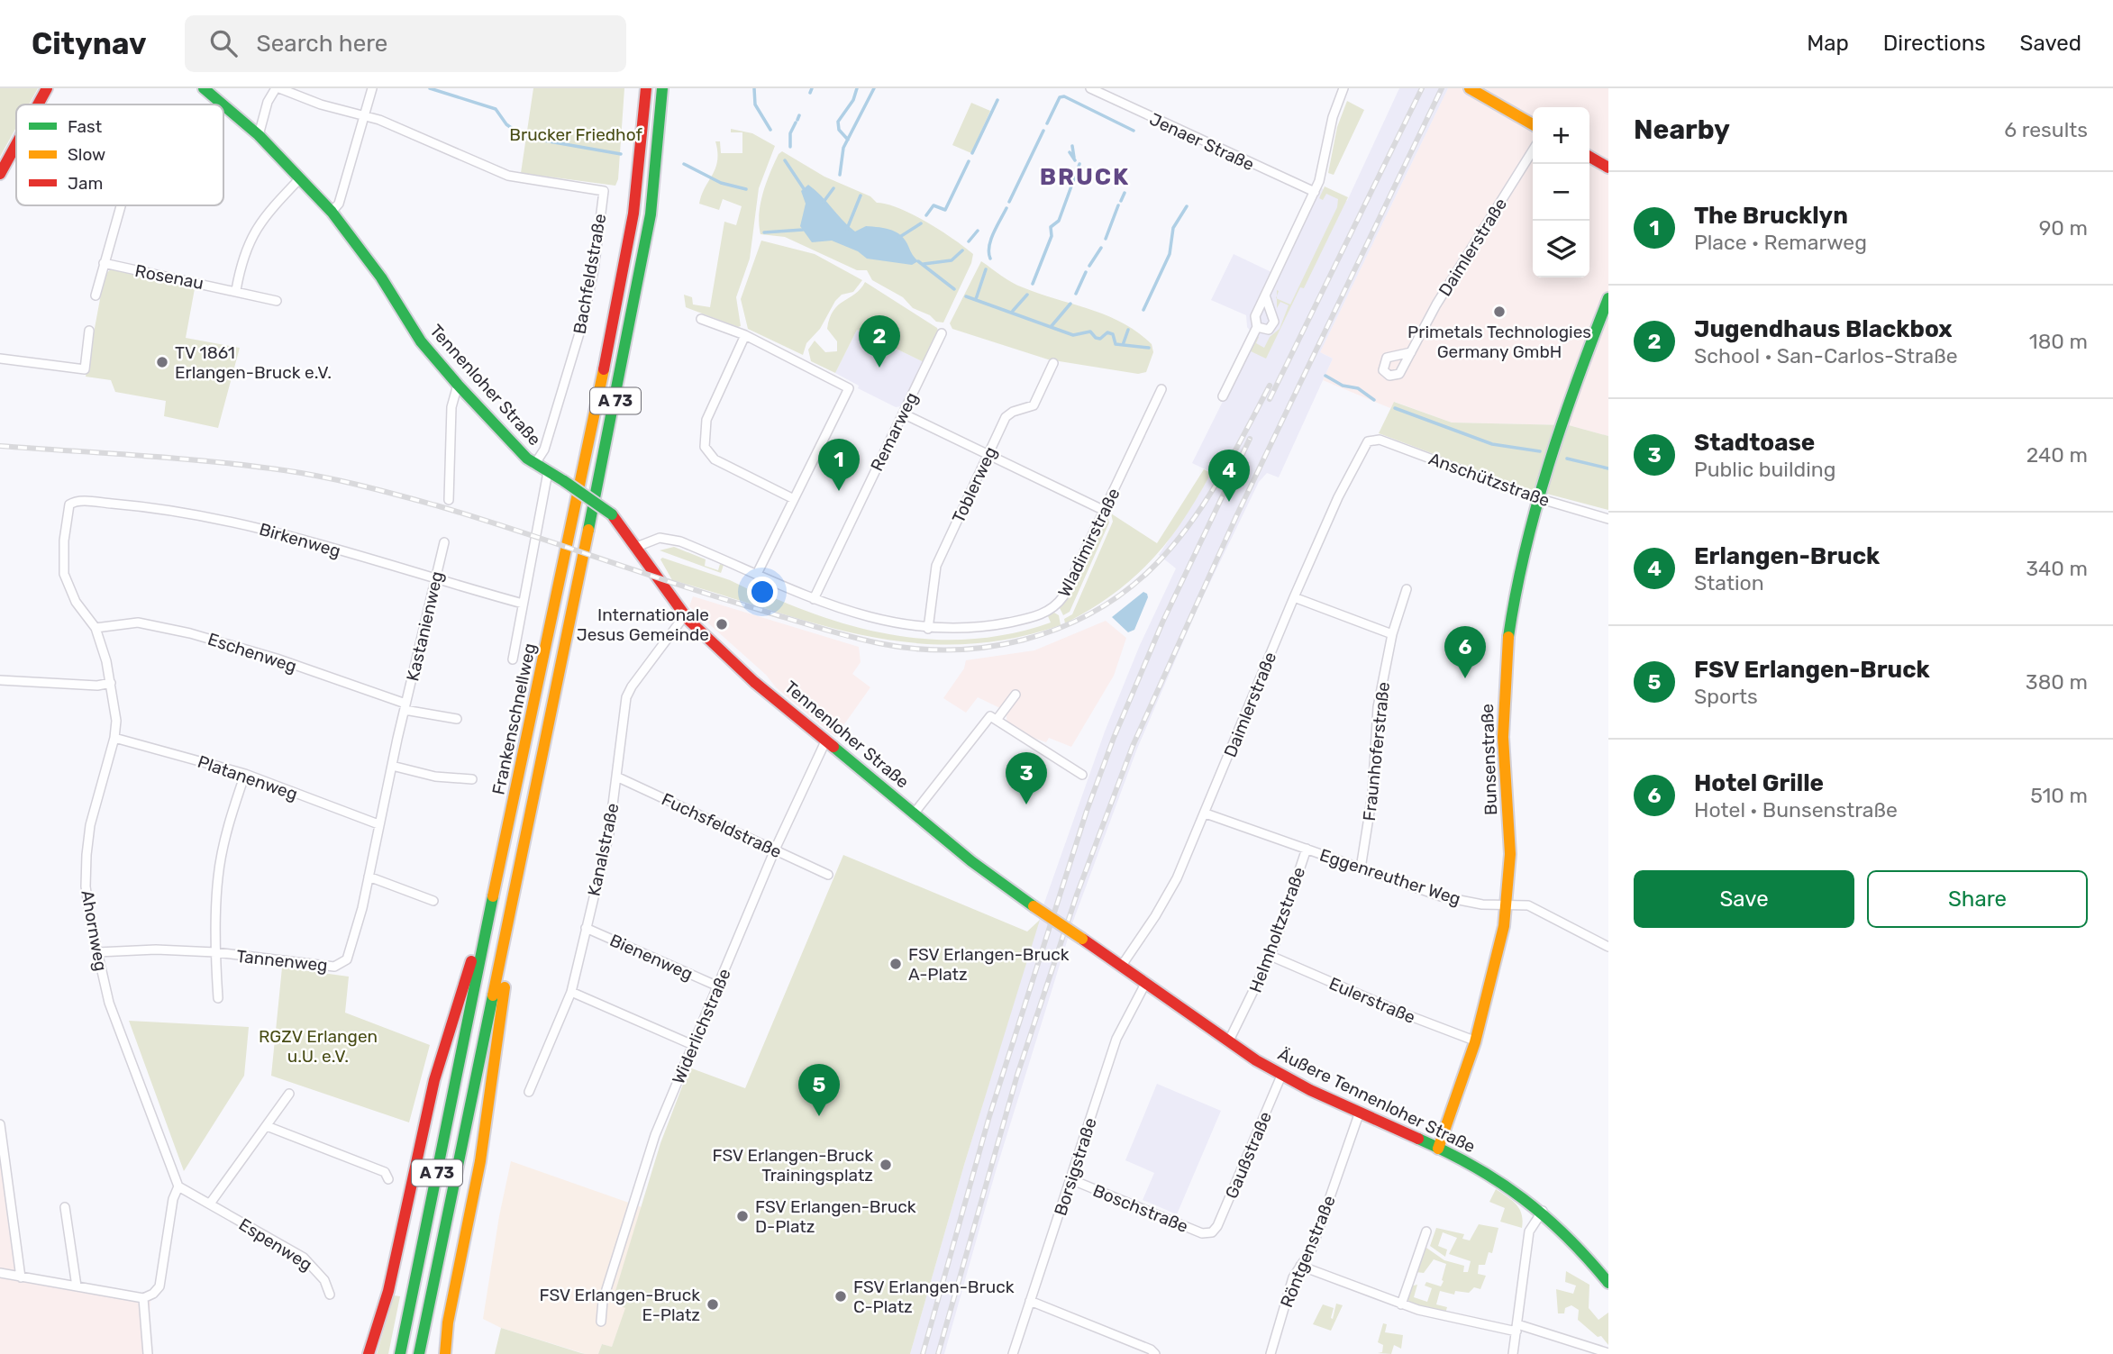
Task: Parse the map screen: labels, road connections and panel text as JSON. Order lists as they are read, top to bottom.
{
  "streets": {
    "main road": [
      "Tennenloher Straße",
      "A 73",
      "Frankenschnellweg",
      "Bunsenstraße",
      "Äußere Tennenloher Straße"
    ],
    "street": [
      "Jenaer Straße",
      "Daimlerstraße",
      "Bachfeldstraße",
      "Rosenau",
      "Remarweg",
      "Anschützstraße",
      "Toblerweg",
      "Birkenweg",
      "Wladimirstraße",
      "Kastanienweg",
      "Eschenweg",
      "Fraunhoferstraße",
      "Platanenweg",
      "Fuchsfeldstraße",
      "Kanalstraße",
      "Eggenreuther Weg",
      "Helmholtzstraße",
      "Ahornweg",
      "Bienenweg",
      "Tannenweg",
      "Eulerstraße",
      "Widerlichstraße",
      "Gaußstraße",
      "Borsigstraße",
      "Boschstraße",
      "Espenweg",
      "Röntgenstraße"
    ]
  },
  "crossings": [
    ["Daimlerstraße", "Anschützstraße"],
    ["Daimlerstraße", "Eggenreuther Weg"],
    ["Daimlerstraße", "Äußere Tennenloher Straße"],
    ["Bachfeldstraße", "Tennenloher Straße"],
    ["Tennenloher Straße", "Wladimirstraße"],
    ["Tennenloher Straße", "Kanalstraße"],
    ["Tennenloher Straße", "Widerlichstraße"],
    ["Tennenloher Straße", "Äußere Tennenloher Straße"],
    ["Remarweg", "Wladimirstraße"],
    ["Anschützstraße", "Bunsenstraße"],
    ["Toblerweg", "Wladimirstraße"],
    ["Birkenweg", "Kastanienweg"],
    ["Birkenweg", "Ahornweg"],
    ["Kastanienweg", "Eschenweg"],
    ["Kastanienweg", "Platanenweg"],
    ["Kastanienweg", "Tannenweg"],
    ["Eschenweg", "Ahornweg"],
    ["Fraunhoferstraße", "Eggenreuther Weg"],
    ["Bunsenstraße", "Eggenreuther Weg"],
    ["Bunsenstraße", "Eulerstraße"],
    ["Bunsenstraße", "Äußere Tennenloher Straße"],
    ["Platanenweg", "Ahornweg"],
    ["Fuchsfeldstraße", "Kanalstraße"],
    ["Fuchsfeldstraße", "Widerlichstraße"],
    ["Kanalstraße", "Bienenweg"],
    ["Eggenreuther Weg", "Helmholtzstraße"],
    ["Helmholtzstraße", "Eulerstraße"],
    ["Helmholtzstraße", "Äußere Tennenloher Straße"],
    ["Ahornweg", "Tannenweg"],
    ["Ahornweg", "Espenweg"],
    ["Bienenweg", "Widerlichstraße"],
    ["Äußere Tennenloher Straße", "Gaußstraße"],
    ["Äußere Tennenloher Straße", "Borsigstraße"],
    ["Äußere Tennenloher Straße", "Röntgenstraße"],
    ["Gaußstraße", "Boschstraße"],
    ["Borsigstraße", "Boschstraße"]
  ],
  "districts": ["BRUCK"],
  "parks": ["Brucker Friedhof", "RGZV Erlangen u.U. e.V."],
  "places": [
    "Primetals Technologies Germany GmbH",
    "TV 1861 Erlangen-Bruck e.V.",
    "Internationale Jesus Gemeinde",
    "FSV Erlangen-Bruck A-Platz",
    "FSV Erlangen-Bruck Trainingsplatz",
    "FSV Erlangen-Bruck D-Platz",
    "FSV Erlangen-Bruck C-Platz",
    "FSV Erlangen-Bruck E-Platz"
  ],
  "legend": ["Fast", "Slow", "Jam"],
  "page": {
    "header": "Citynav",
    "search": "Search here",
    "nav": ["Map", "Directions", "Saved"],
    "heading": ["Nearby", "6 results"],
    "map_buttons": ["+", "−"],
    "list": [
      {
        "mark": "1",
        "name": "The Brucklyn",
        "note": "Place · Remarweg",
        "value": "90 m"
      },
      {
        "mark": "2",
        "name": "Jugendhaus Blackbox",
        "note": "School · San-Carlos-Straße",
        "value": "180 m"
      },
      {
        "mark": "3",
        "name": "Stadtoase",
        "note": "Public building",
        "value": "240 m"
      },
      {
        "mark": "4",
        "name": "Erlangen-Bruck",
        "note": "Station",
        "value": "340 m"
      },
      {
        "mark": "5",
        "name": "FSV Erlangen-Bruck",
        "note": "Sports",
        "value": "380 m"
      },
      {
        "mark": "6",
        "name": "Hotel Grille",
        "note": "Hotel · Bunsenstraße",
        "value": "510 m"
      }
    ],
    "pins": [
      "2",
      "1",
      "4",
      "6",
      "3",
      "5"
    ],
    "buttons": ["Save", "Share"]
  }
}
